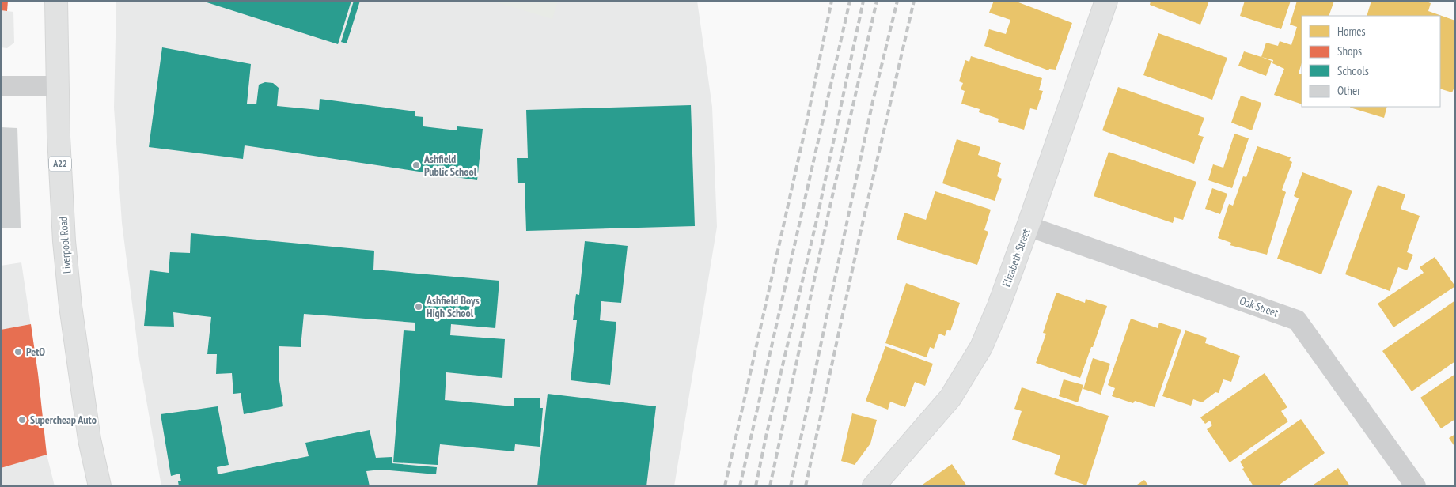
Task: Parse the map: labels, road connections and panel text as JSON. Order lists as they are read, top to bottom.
{
  "streets": {
    "main road": ["A22", "Liverpool Road", "Elizabeth Street"],
    "street": ["Oak Street"]
  },
  "crossings": [
    ["Elizabeth Street", "Oak Street"]
  ],
  "places": [
    "Ashfield Public School",
    "Ashfield Boys High School",
    "PetO",
    "Supercheap Auto"
  ],
  "legend": [
    "Homes",
    "Shops",
    "Schools",
    "Other"
  ]
}
